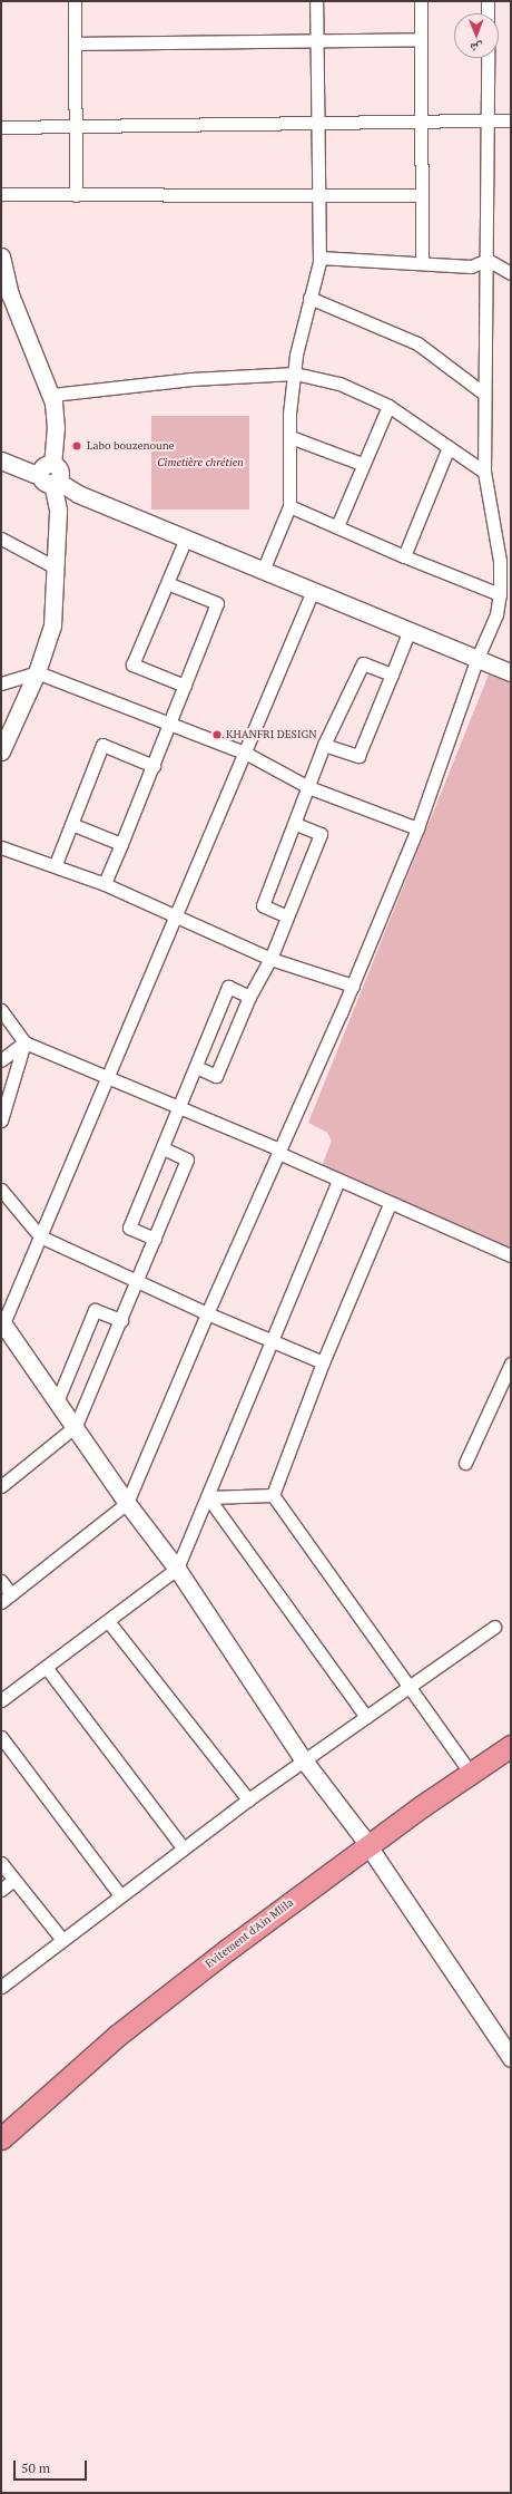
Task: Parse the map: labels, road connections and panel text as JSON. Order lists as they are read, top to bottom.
{
  "streets": {
    "highway": ["Evitement d'Ain Mlila"]
  },
  "parks": ["Cimetière chrétien"],
  "places": ["Labo bouzenoune", "KHANFRI DESIGN"],
  "scale_bar": "50 m",
  "north": "bottom"
}
